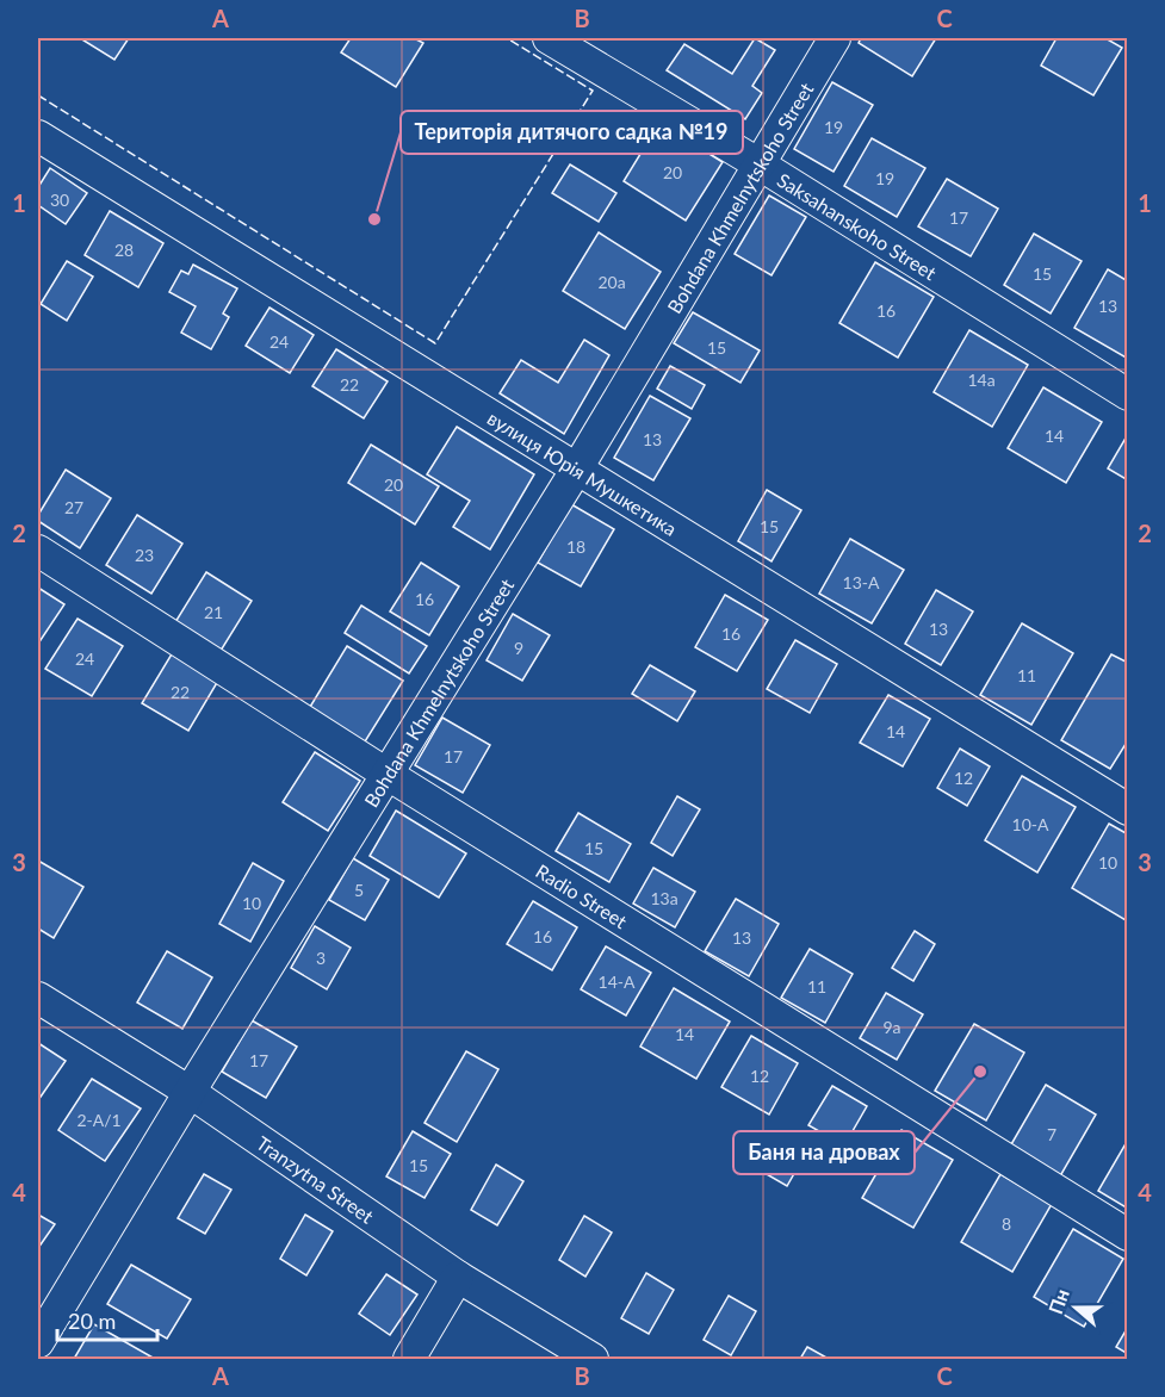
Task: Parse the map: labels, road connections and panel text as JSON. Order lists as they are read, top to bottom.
{
  "streets": {
    "street": [
      "Bohdana Khmelnytskoho Street",
      "Saksahanskoho Street",
      "вулиця Юрія Мушкетика",
      "Radio Street",
      "Tranzytna Street"
    ]
  },
  "crossings": [
    ["Bohdana Khmelnytskoho Street", "Saksahanskoho Street"],
    ["Bohdana Khmelnytskoho Street", "вулиця Юрія Мушкетика"],
    ["Bohdana Khmelnytskoho Street", "Radio Street"],
    ["Bohdana Khmelnytskoho Street", "Tranzytna Street"]
  ],
  "places": ["Територія дитячого садка №19", "Баня на дровах"],
  "house_numbers": [
    "19",
    "20",
    "19",
    "30",
    "17",
    "28",
    "15",
    "20а",
    "13",
    "16",
    "24",
    "15",
    "14а",
    "22",
    "14",
    "13",
    "20",
    "27",
    "15",
    "18",
    "23",
    "13-А",
    "16",
    "21",
    "13",
    "16",
    "9",
    "24",
    "11",
    "22",
    "14",
    "17",
    "12",
    "10-А",
    "15",
    "10",
    "5",
    "13а",
    "10",
    "16",
    "13",
    "3",
    "14-А",
    "11",
    "9а",
    "14",
    "17",
    "12",
    "2-А/1",
    "7",
    "15",
    "8"
  ],
  "scale_bar": "20 m",
  "north": "left",
  "grid": {
    "columns": ["A", "B", "C"],
    "rows": [
      "1",
      "2",
      "3",
      "4"
    ]
  }
}
